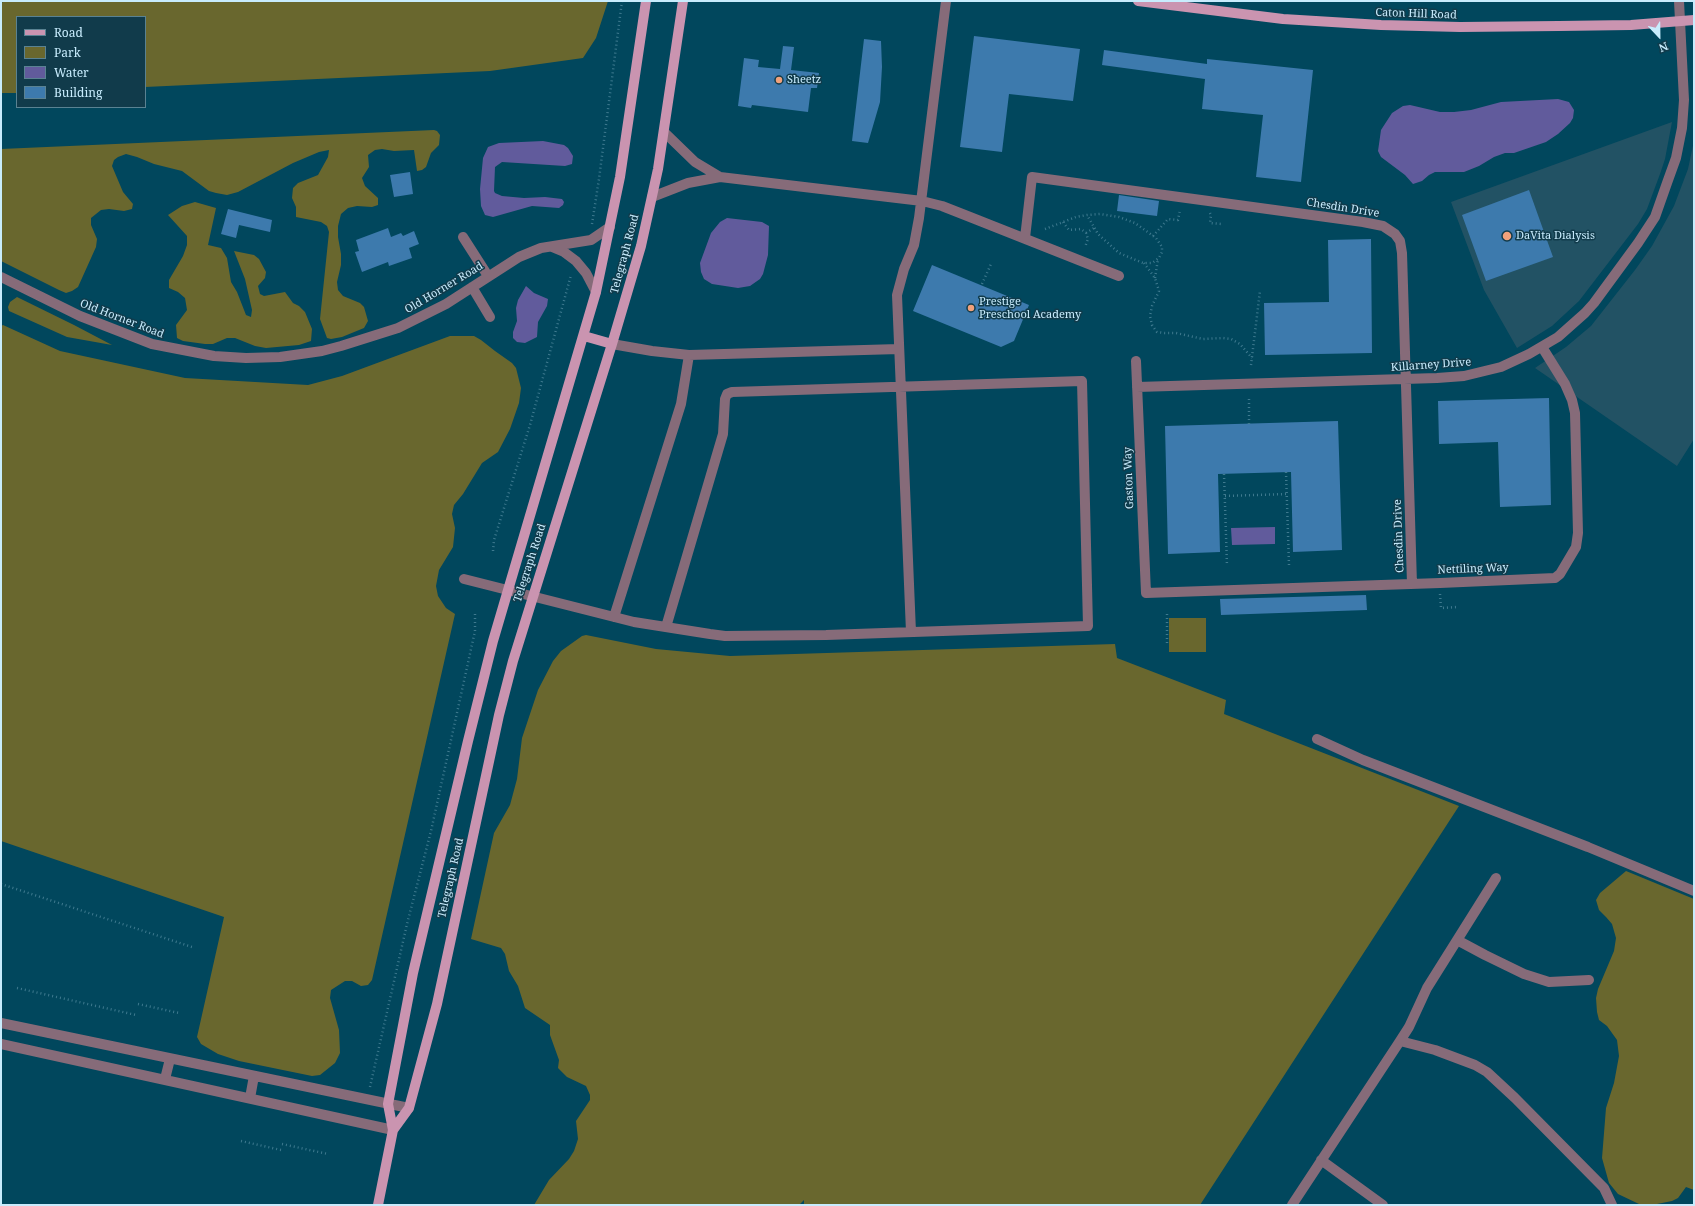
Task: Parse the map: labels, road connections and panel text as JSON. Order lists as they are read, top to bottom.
{
  "streets": {
    "main road": ["Caton Hill Road", "Telegraph Road"],
    "street": [
      "Chesdin Drive",
      "Old Horner Road",
      "Killarney Drive",
      "Gaston Way",
      "Nettiling Way"
    ]
  },
  "crossings": [
    ["Caton Hill Road", "Killarney Drive"],
    ["Chesdin Drive", "Killarney Drive"],
    ["Chesdin Drive", "Nettiling Way"],
    ["Telegraph Road", "Old Horner Road"],
    ["Killarney Drive", "Gaston Way"],
    ["Killarney Drive", "Nettiling Way"],
    ["Gaston Way", "Nettiling Way"]
  ],
  "places": ["Sheetz", "DaVita Dialysis", "Prestige Preschool Academy"],
  "legend": [
    "Road",
    "Park",
    "Water",
    "Building"
  ],
  "north": "bottom"
}
